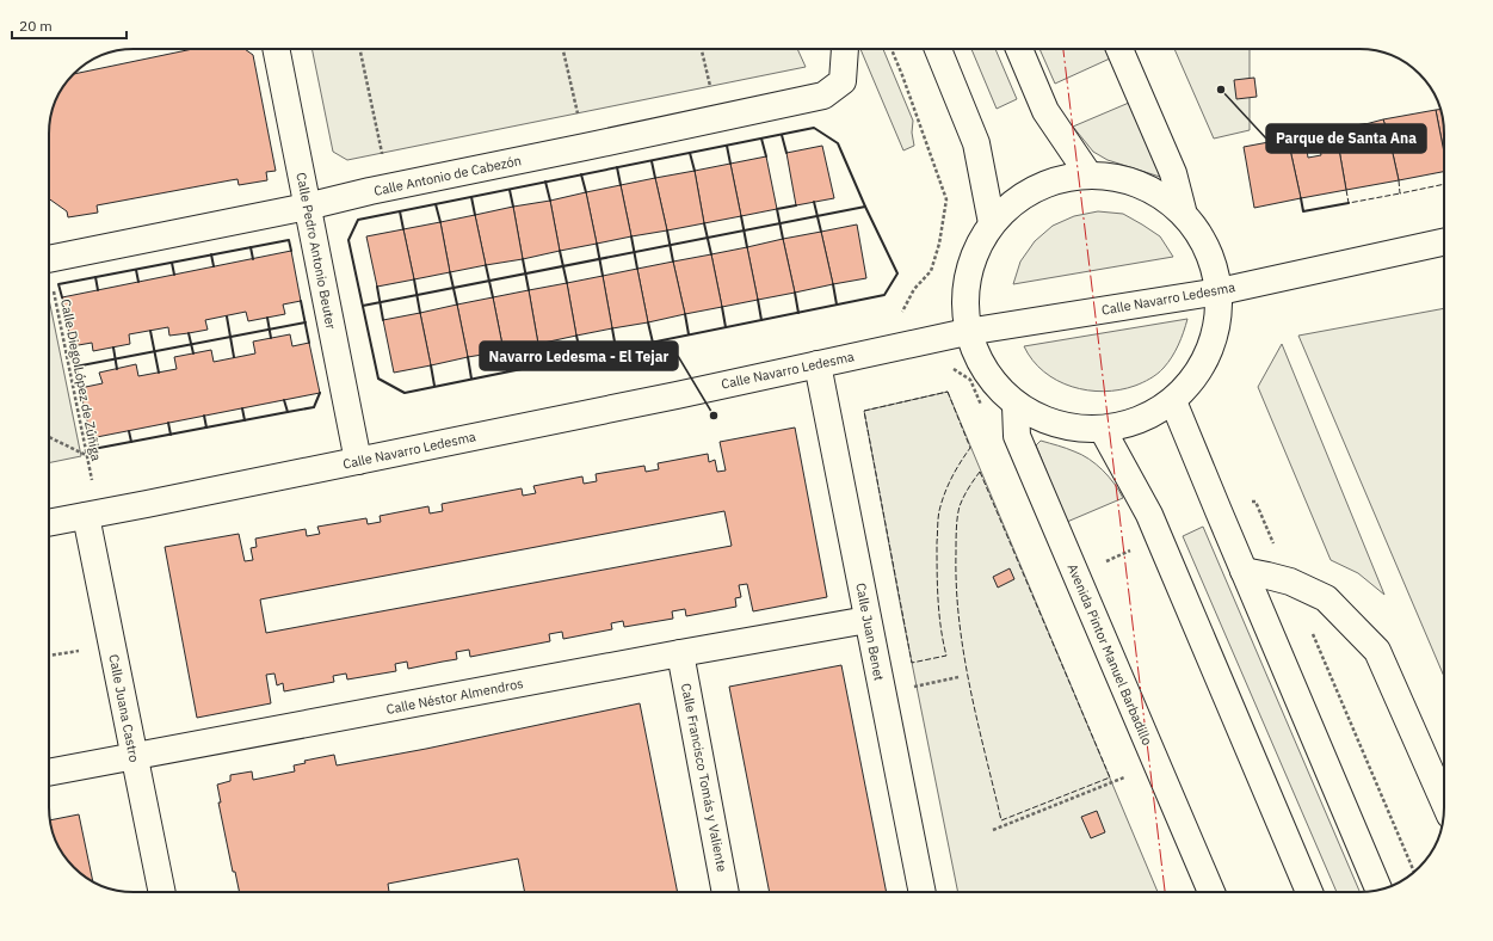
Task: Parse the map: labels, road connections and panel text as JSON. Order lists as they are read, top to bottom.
{
  "streets": {
    "street": [
      "Calle Antonio de Cabezón",
      "Calle Pedro Antonio Beuter",
      "Calle Navarro Ledesma",
      "Calle Juan Benet",
      "Avenida Pintor Manuel Barbadillo",
      "Calle Néstor Almendros",
      "Calle Juana Castro",
      "Calle Francisco Tomás y Valiente"
    ],
    "path": ["Calle Diego López de Zúñiga"]
  },
  "crossings": [
    ["Calle Antonio de Cabezón", "Calle Pedro Antonio Beuter"],
    ["Calle Pedro Antonio Beuter", "Calle Navarro Ledesma"],
    ["Calle Navarro Ledesma", "Calle Diego López de Zúñiga"],
    ["Calle Navarro Ledesma", "Calle Juan Benet"],
    ["Calle Navarro Ledesma", "Calle Juana Castro"],
    ["Calle Diego López de Zúñiga", "Calle Juana Castro"],
    ["Calle Juan Benet", "Calle Néstor Almendros"],
    ["Calle Néstor Almendros", "Calle Juana Castro"],
    ["Calle Néstor Almendros", "Calle Francisco Tomás y Valiente"]
  ],
  "places": ["Parque de Santa Ana", "Navarro Ledesma - El Tejar"],
  "scale_bar": "20 m"
}
